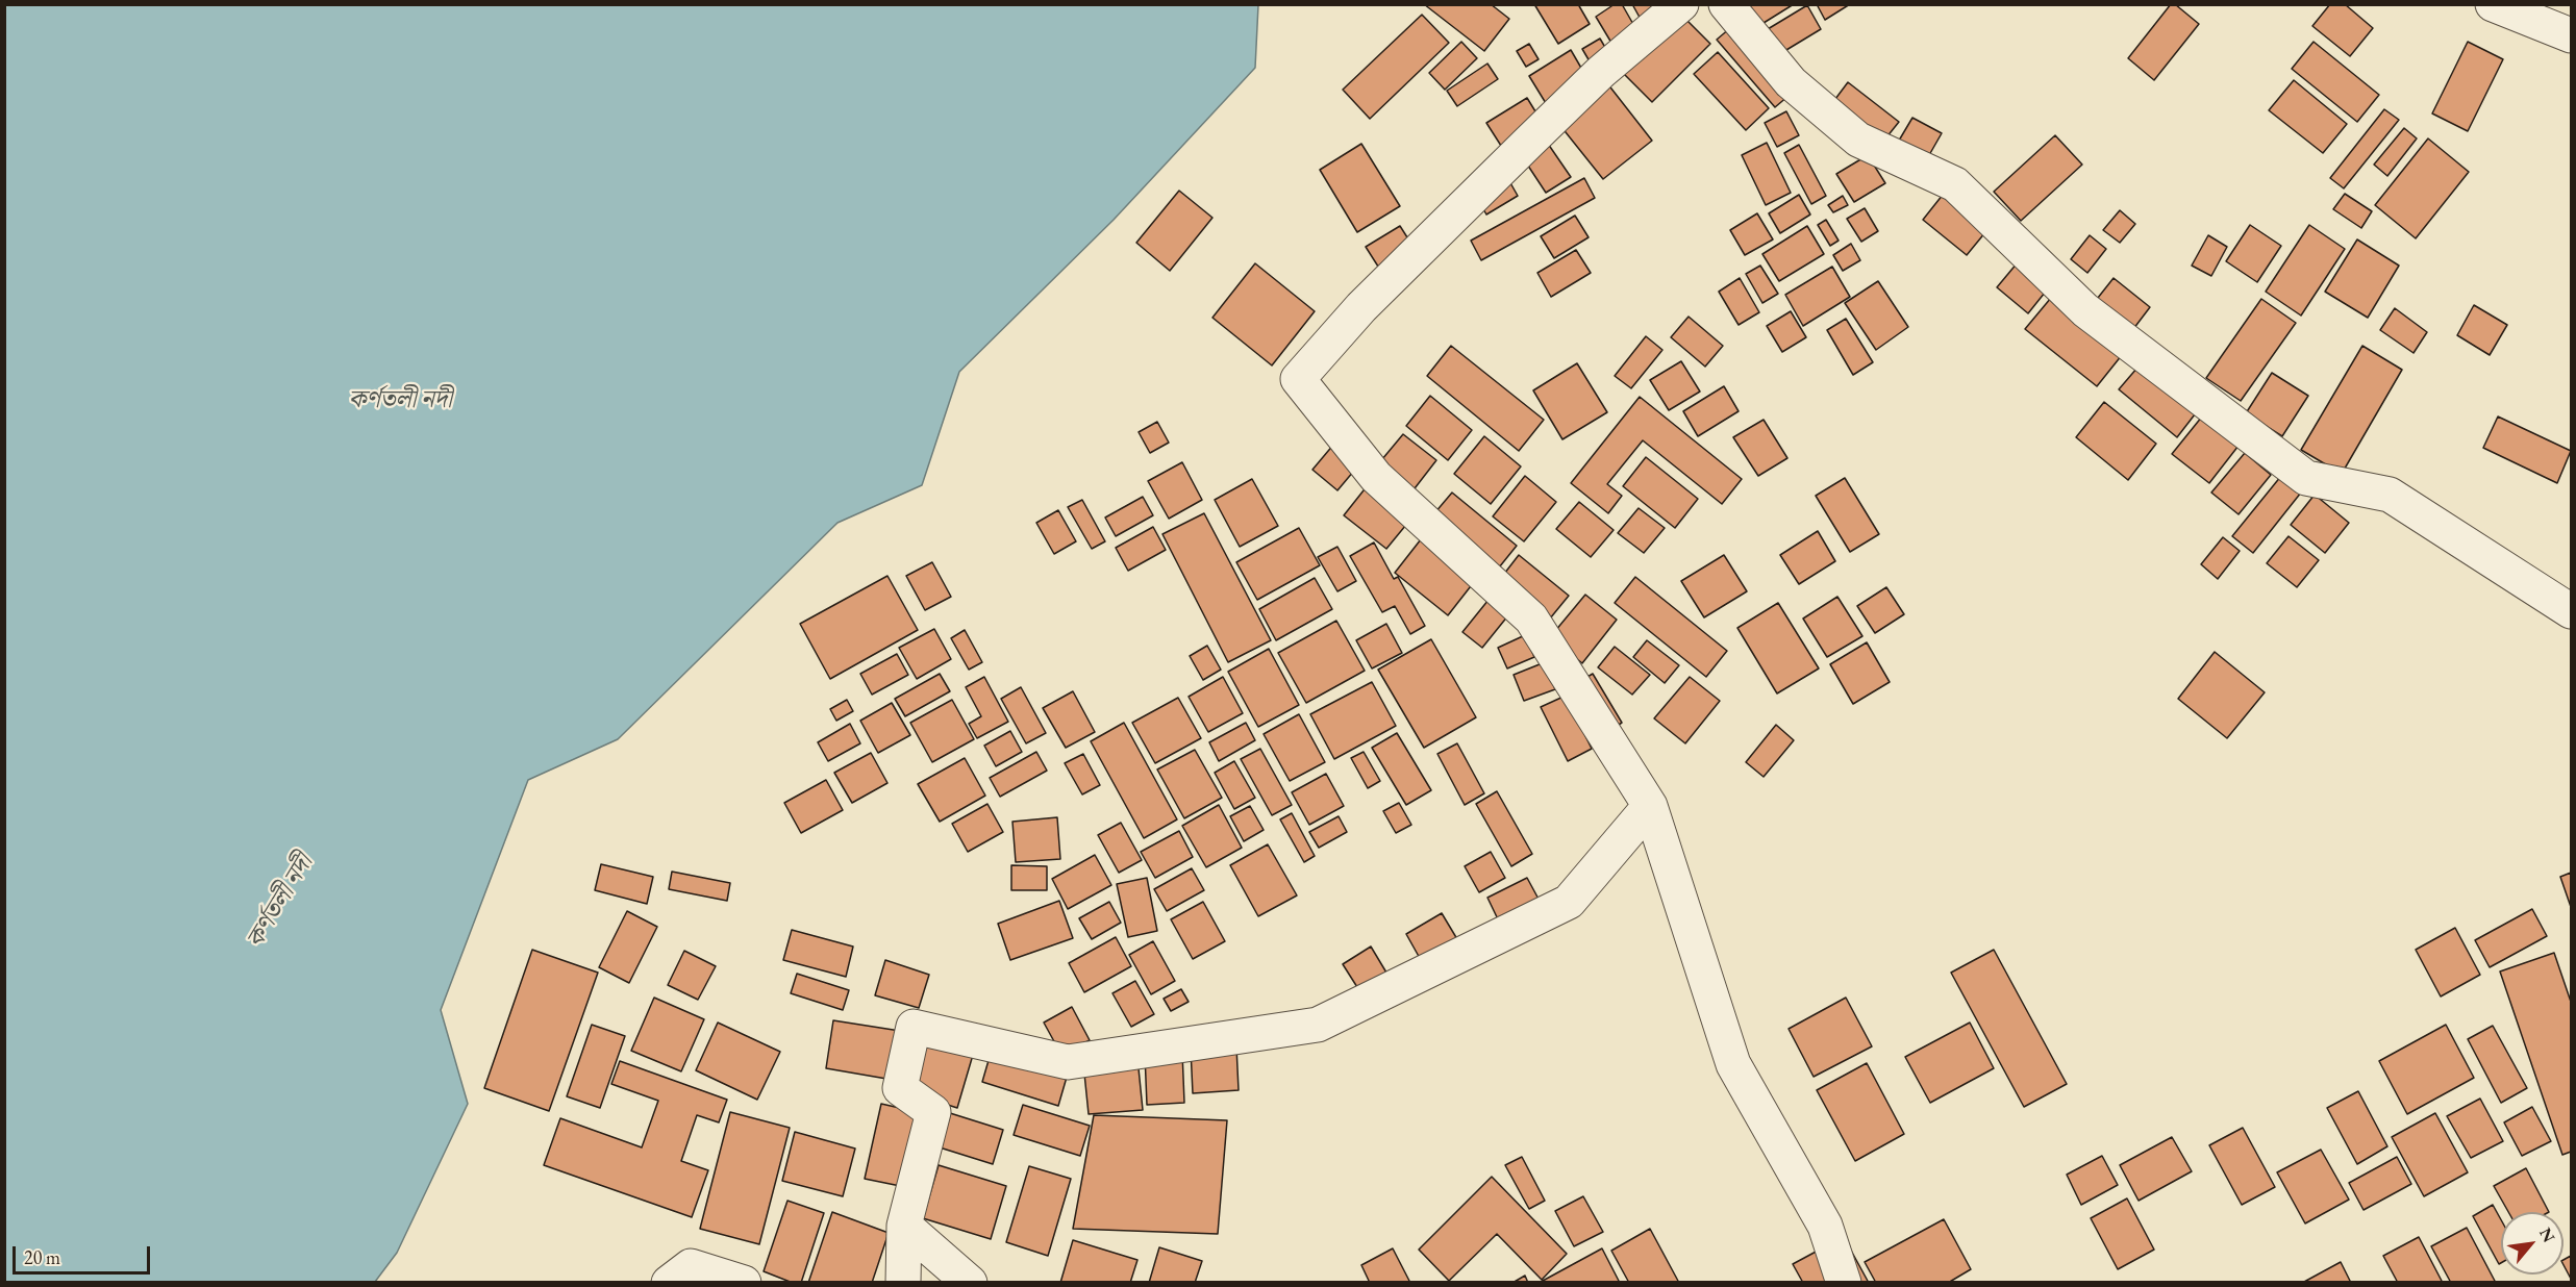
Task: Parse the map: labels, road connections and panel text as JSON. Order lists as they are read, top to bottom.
{
  "water": ["কর্ণতলী নদী"],
  "scale_bar": "20 m",
  "north": "top right"
}
